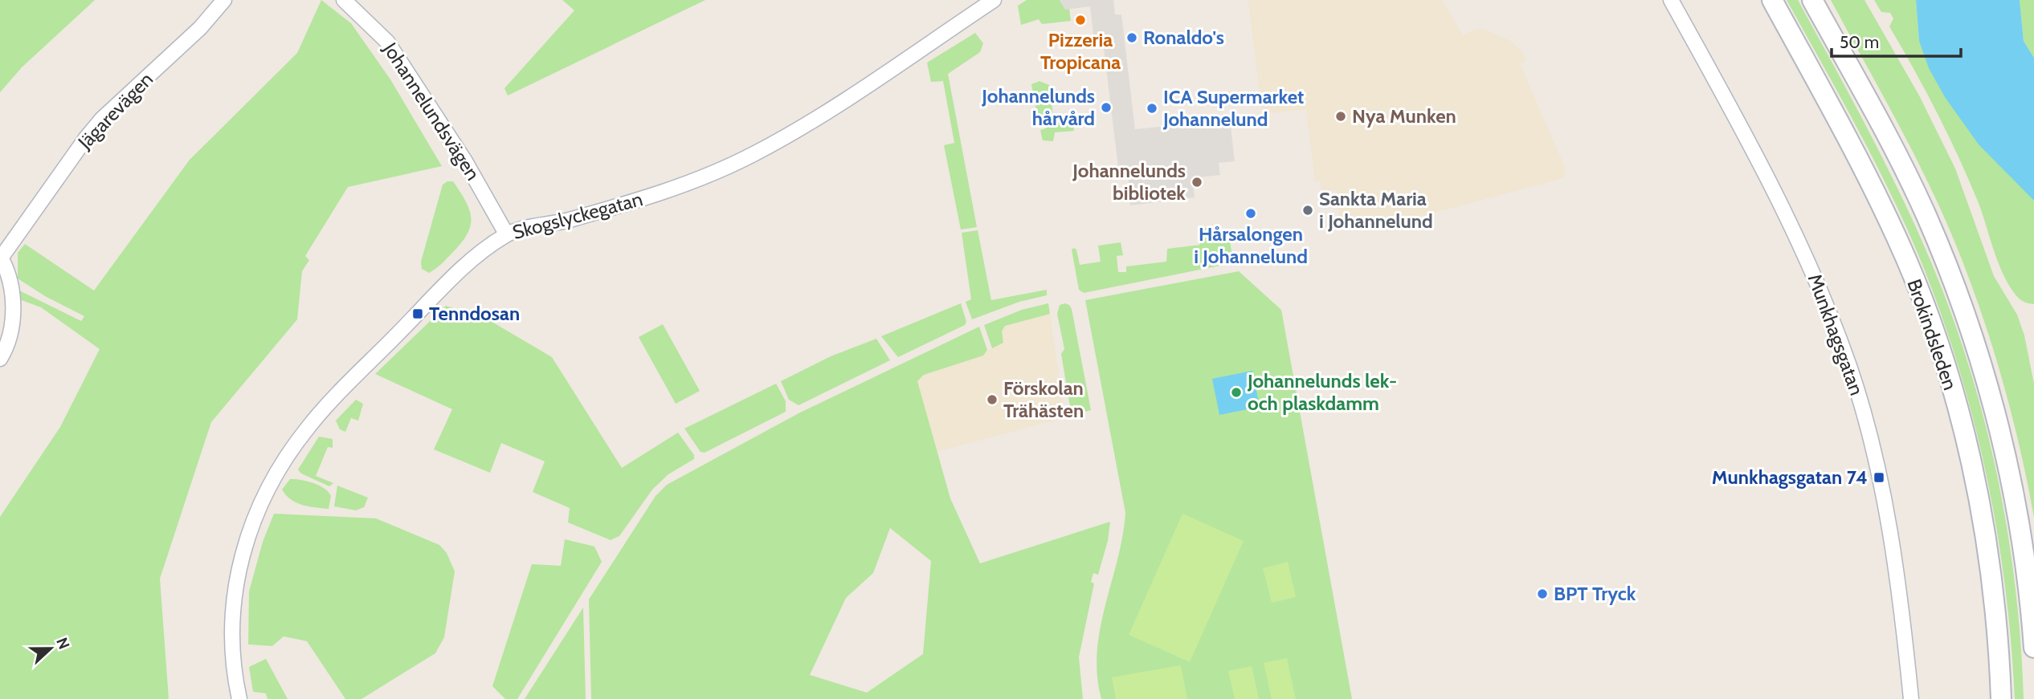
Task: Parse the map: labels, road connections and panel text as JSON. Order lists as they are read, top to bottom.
{
  "streets": {
    "main road": ["Brokindsleden"],
    "street": [
      "Jägarevägen",
      "Johannelundsvägen",
      "Skogslyckegatan",
      "Munkhagsgatan"
    ]
  },
  "crossings": [
    ["Johannelundsvägen", "Skogslyckegatan"]
  ],
  "places": {
    "other": [
      "Pizzeria Tropicana",
      "Ronaldo's",
      "Johannelunds hårvård",
      "ICA Supermarket Johannelund",
      "Nya Munken",
      "Johannelunds bibliotek",
      "Sankta Maria i Johannelund",
      "Hårsalongen i Johannelund",
      "Johannelunds lek- och plaskdamm",
      "Förskolan Trähästen",
      "BPT Tryck"
    ],
    "transit": ["Tenndosan", "Munkhagsgatan 74"]
  },
  "scale_bar": "50 m",
  "north": "right"
}
